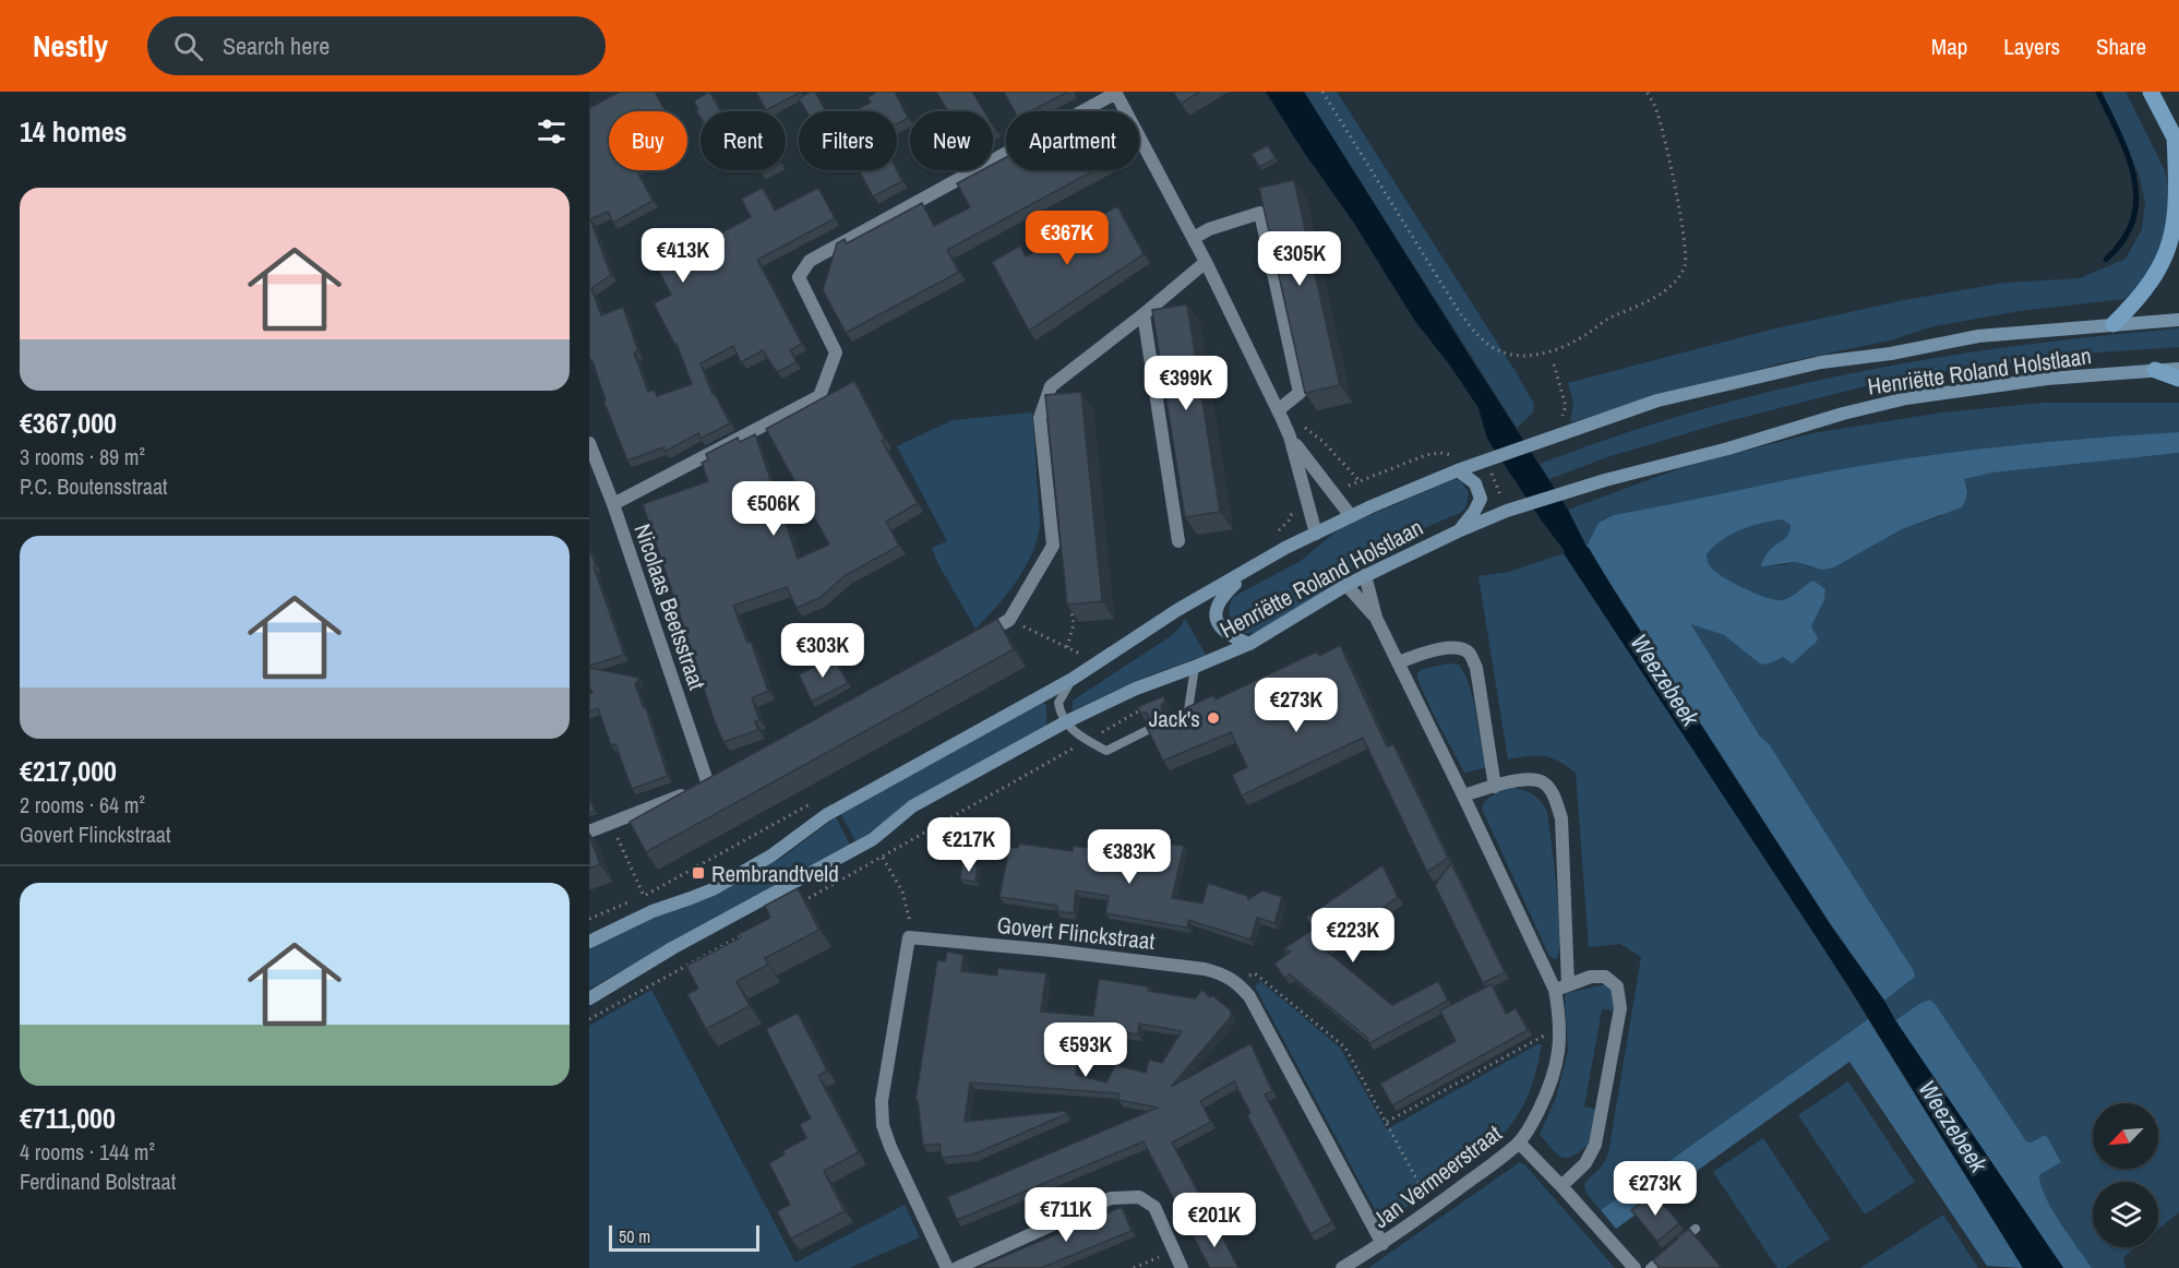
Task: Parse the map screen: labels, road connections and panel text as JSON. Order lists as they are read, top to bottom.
{
  "streets": {
    "main road": ["Henriëtte Roland Holstlaan"],
    "street": ["Nicolaas Beetsstraat", "Govert Flinckstraat", "Jan Vermeerstraat"]
  },
  "crossings": [
    ["Henriëtte Roland Holstlaan", "Jan Vermeerstraat"]
  ],
  "water": ["Weezebeek"],
  "places": {
    "other": ["Jack's"],
    "transit": ["Rembrandtveld"]
  },
  "scale_bar": "50 m",
  "north": "bottom left",
  "page": {
    "header": "Nestly",
    "search": "Search here",
    "nav": ["Map", "Layers", "Share"],
    "heading": "14 homes",
    "chip": [
      "Buy",
      "Rent",
      "Filters",
      "New",
      "Apartment"
    ],
    "list": [
      {
        "name": "€367,000",
        "note": "3 rooms · 89 m² · P.C. Boutensstraat"
      },
      {
        "name": "€217,000",
        "note": "2 rooms · 64 m² · Govert Flinckstraat"
      },
      {
        "name": "€711,000",
        "note": "4 rooms · 144 m² · Ferdinand Bolstraat"
      }
    ],
    "price": [
      "€367K",
      "€413K",
      "€305K",
      "€399K",
      "€506K",
      "€303K",
      "€273K",
      "€217K",
      "€383K",
      "€223K",
      "€593K",
      "€273K",
      "€711K",
      "€201K"
    ],
    "scale": "50 m"
  }
}
